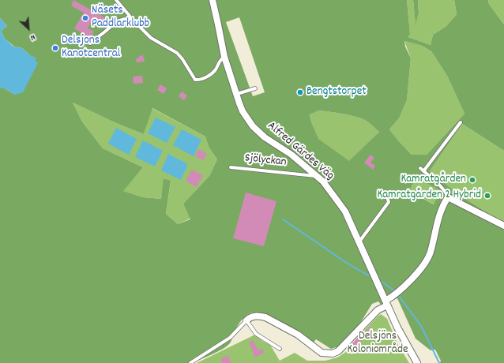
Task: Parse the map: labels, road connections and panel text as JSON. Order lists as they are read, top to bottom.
{
  "streets": {
    "street": ["Alfred Gärdes Väg"],
    "lane": ["Sjölyckan"]
  },
  "crossings": [
    ["Alfred Gärdes Väg", "Sjölyckan"]
  ],
  "parks": ["Delsjöns Koloniområde"],
  "places": [
    "Näsets Paddlarklubb",
    "Delsjons Kanotcentral",
    "Bengtstorpet",
    "Kamratgården",
    "Kamratgården 2 Hybrid"
  ],
  "north": "bottom right"
}
